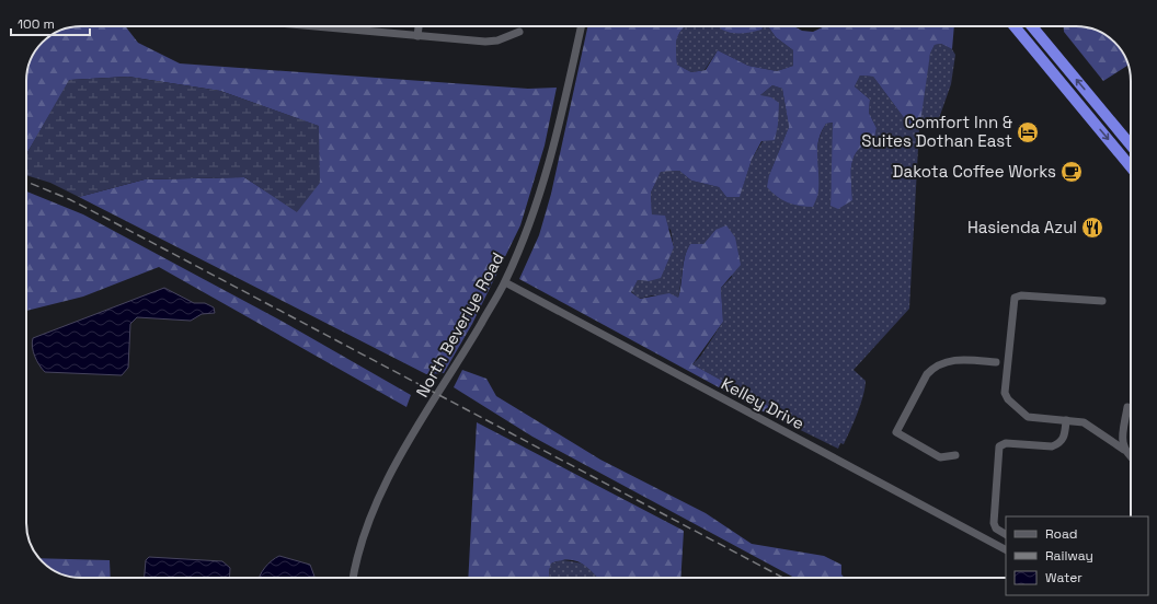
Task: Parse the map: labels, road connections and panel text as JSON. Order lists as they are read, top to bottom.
{
  "streets": {
    "street": ["North Beverlye Road", "Kelley Drive"]
  },
  "crossings": [
    ["North Beverlye Road", "Kelley Drive"]
  ],
  "places": {
    "hotel": ["Comfort Inn & Suites Dothan East"],
    "cafe": ["Dakota Coffee Works"],
    "restaurant": ["Hasienda Azul"]
  },
  "legend": ["Road", "Railway", "Water"],
  "scale_bar": "100 m"
}
